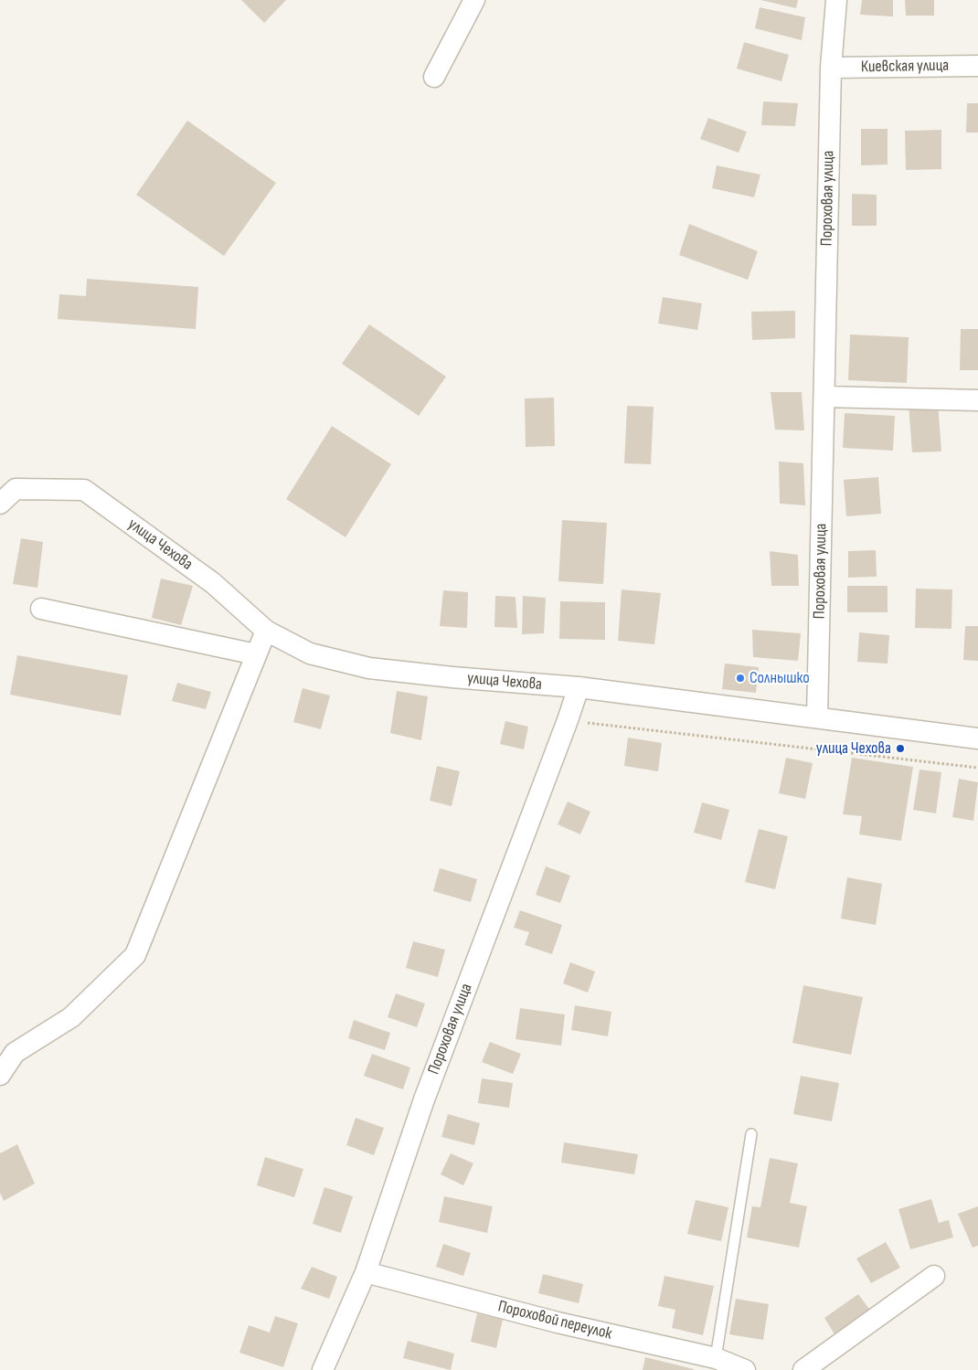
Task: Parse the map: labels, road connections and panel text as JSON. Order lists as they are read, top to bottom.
{
  "streets": {
    "street": [
      "Киевская улица",
      "Пороховая улица",
      "улица Чехова",
      "Пороховой переулок"
    ]
  },
  "crossings": [
    ["Киевская улица", "Пороховая улица"],
    ["Пороховая улица", "улица Чехова"],
    ["Пороховая улица", "Пороховой переулок"]
  ],
  "places": ["Солнышко", "улица Чехова"]
}
